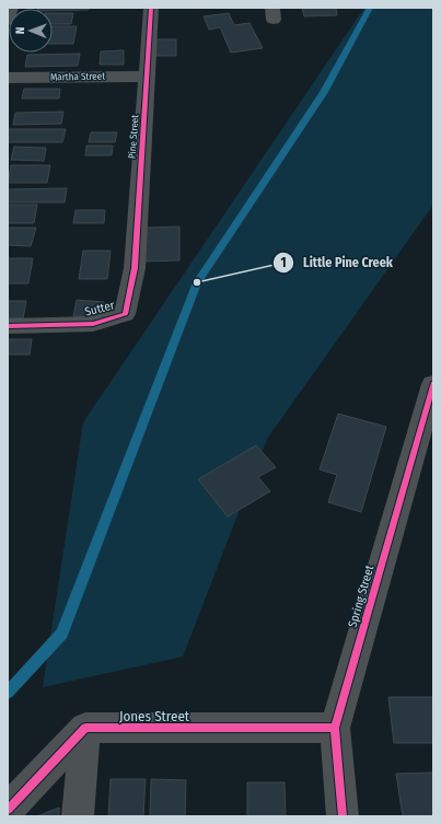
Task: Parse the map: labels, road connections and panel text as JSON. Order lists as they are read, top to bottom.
{
  "streets": {
    "street": [
      "Martha Street",
      "Pine Street",
      "Sutter",
      "Spring Street",
      "Jones Street"
    ]
  },
  "crossings": [
    ["Martha Street", "Pine Street"],
    ["Pine Street", "Sutter"],
    ["Spring Street", "Jones Street"]
  ],
  "places": ["Little Pine Creek"],
  "north": "left"
}
